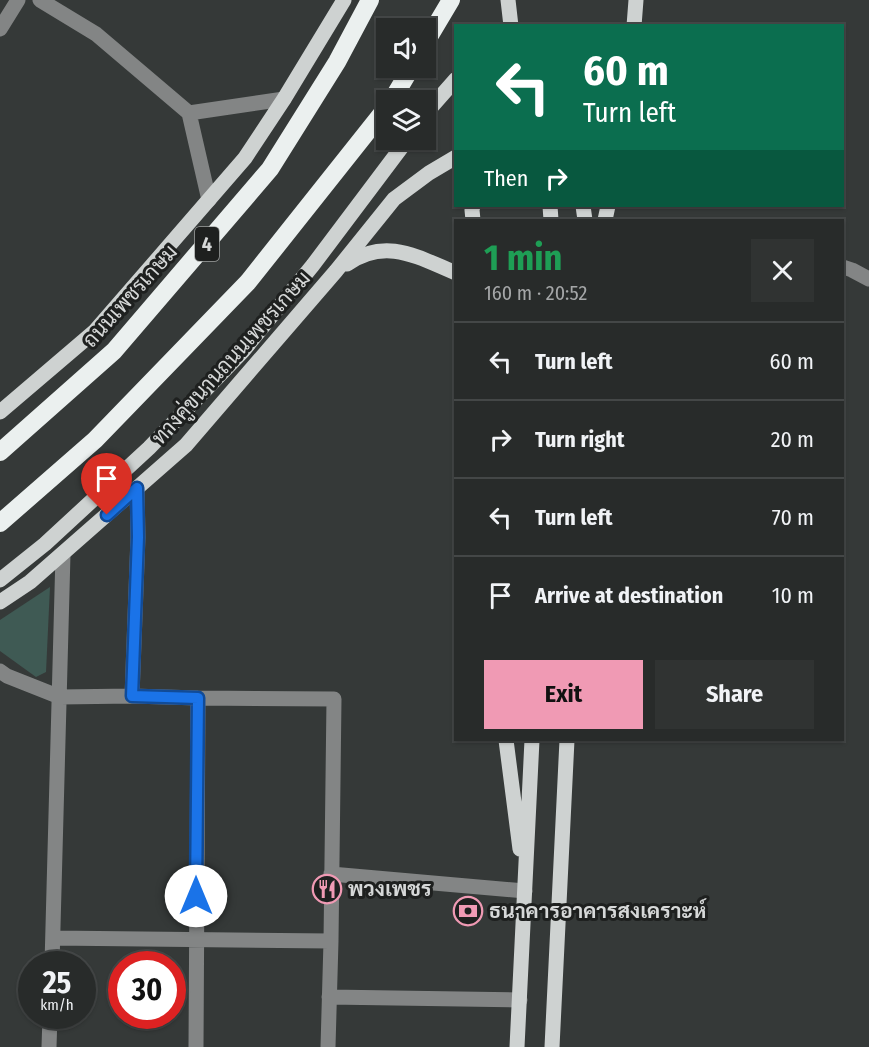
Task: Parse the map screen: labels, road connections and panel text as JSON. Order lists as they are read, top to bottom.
{
  "streets": {
    "highway": ["4", "ถนนเพชรเกษม"],
    "main road": ["ทางคู่ขนานถนนเพชรเกษม"]
  },
  "places": {
    "restaurant": ["พวงเพชร"],
    "bank": ["ธนาคารอาคารสงเคราะห์"]
  },
  "page": {
    "turn": ["60 m", "Turn left"],
    "then": "Then",
    "heading": ["1 min", "160 m · 20:52"],
    "list": [
      {
        "name": "Turn left",
        "value": "60 m"
      },
      {
        "name": "Turn right",
        "value": "20 m"
      },
      {
        "name": "Turn left",
        "value": "70 m"
      },
      {
        "name": "Arrive at destination",
        "value": "10 m"
      }
    ],
    "buttons": ["Exit", "Share"],
    "speed": "25 km/h",
    "limit": "30"
  }
}
